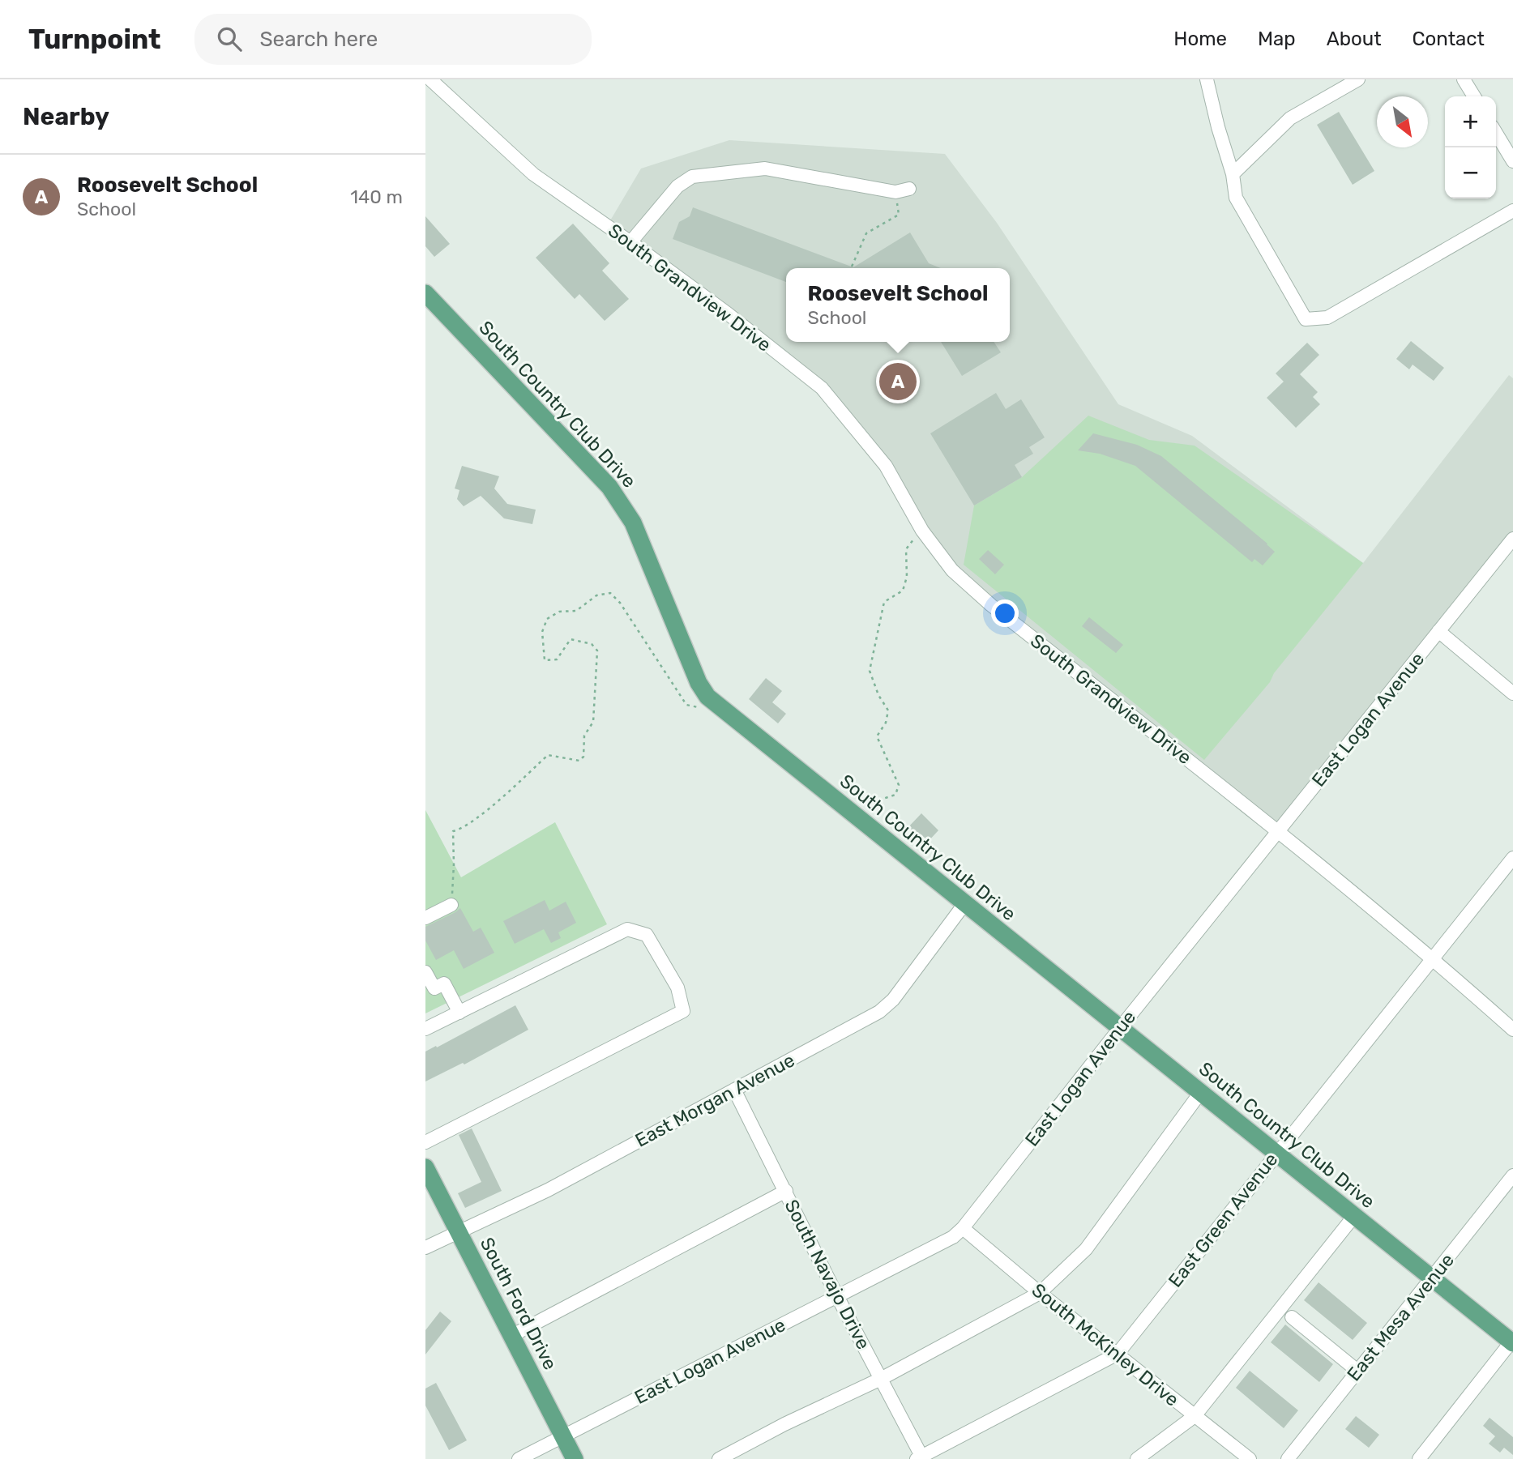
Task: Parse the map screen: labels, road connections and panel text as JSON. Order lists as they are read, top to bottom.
{
  "streets": {
    "main road": ["South Country Club Drive", "South Ford Drive"],
    "street": [
      "South Grandview Drive",
      "East Logan Avenue",
      "East Morgan Avenue",
      "East Green Avenue",
      "South Navajo Drive",
      "East Mesa Avenue",
      "South McKinley Drive"
    ]
  },
  "crossings": [
    ["South Grandview Drive", "East Logan Avenue"],
    ["South Grandview Drive", "East Green Avenue"],
    ["South Country Club Drive", "East Logan Avenue"],
    ["South Country Club Drive", "East Morgan Avenue"],
    ["South Country Club Drive", "East Green Avenue"],
    ["South Country Club Drive", "East Mesa Avenue"],
    ["East Logan Avenue", "South Navajo Drive"],
    ["East Logan Avenue", "South Ford Drive"],
    ["East Logan Avenue", "South McKinley Drive"],
    ["East Morgan Avenue", "South Navajo Drive"],
    ["East Morgan Avenue", "South Ford Drive"],
    ["East Green Avenue", "South Navajo Drive"],
    ["East Green Avenue", "South McKinley Drive"]
  ],
  "north": "bottom right",
  "page": {
    "header": "Turnpoint",
    "search": "Search here",
    "nav": [
      "Home",
      "Map",
      "About",
      "Contact"
    ],
    "heading": "Nearby",
    "map_buttons": ["+", "−"],
    "list": [
      {
        "mark": "A",
        "name": "Roosevelt School",
        "note": "School",
        "value": "140 m"
      }
    ],
    "popup": ["Roosevelt School", "School"],
    "pins": "A"
  }
}
